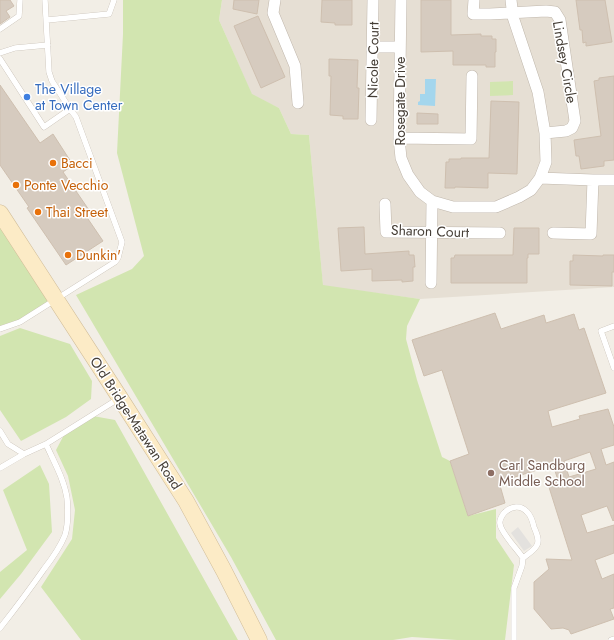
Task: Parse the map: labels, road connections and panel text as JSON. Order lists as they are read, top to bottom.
{
  "streets": {
    "main road": ["Old Bridge-Matawan Road"],
    "street": [
      "Nicole Court",
      "Lindsey Circle",
      "Rosegate Drive",
      "Sharon Court"
    ]
  },
  "crossings": [
    ["Lindsey Circle", "Rosegate Drive"]
  ],
  "places": [
    "The Village at Town Center",
    "Bacci",
    "Ponte Vecchio",
    "Thai Street",
    "Dunkin'",
    "Carl Sandburg Middle School"
  ]
}
